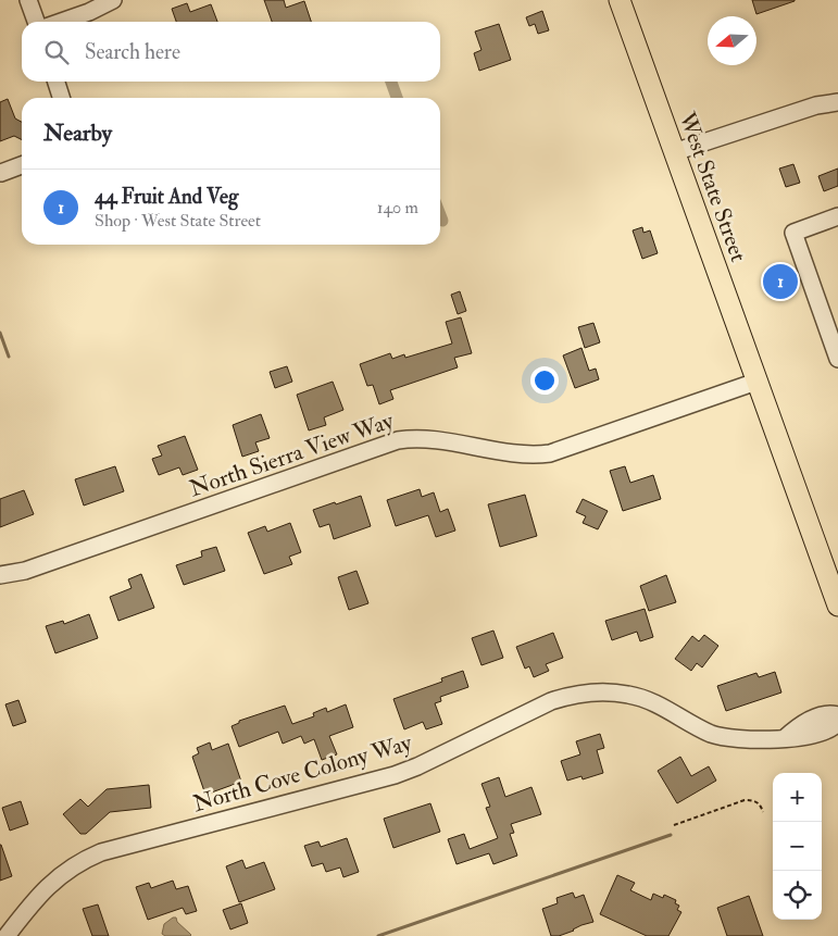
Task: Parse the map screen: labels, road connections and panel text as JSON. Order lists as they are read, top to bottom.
{
  "streets": {
    "main road": ["West State Street"],
    "street": ["North Sierra View Way", "North Cove Colony Way"]
  },
  "crossings": [
    ["West State Street", "North Sierra View Way"]
  ],
  "north": "left",
  "page": {
    "search": "Search here",
    "heading": "Nearby",
    "list": [
      {
        "mark": "1",
        "name": "44 Fruit And Veg",
        "note": "Shop · West State Street",
        "value": "140 m"
      }
    ],
    "pins": "1",
    "map_buttons": ["+", "−"]
  }
}
